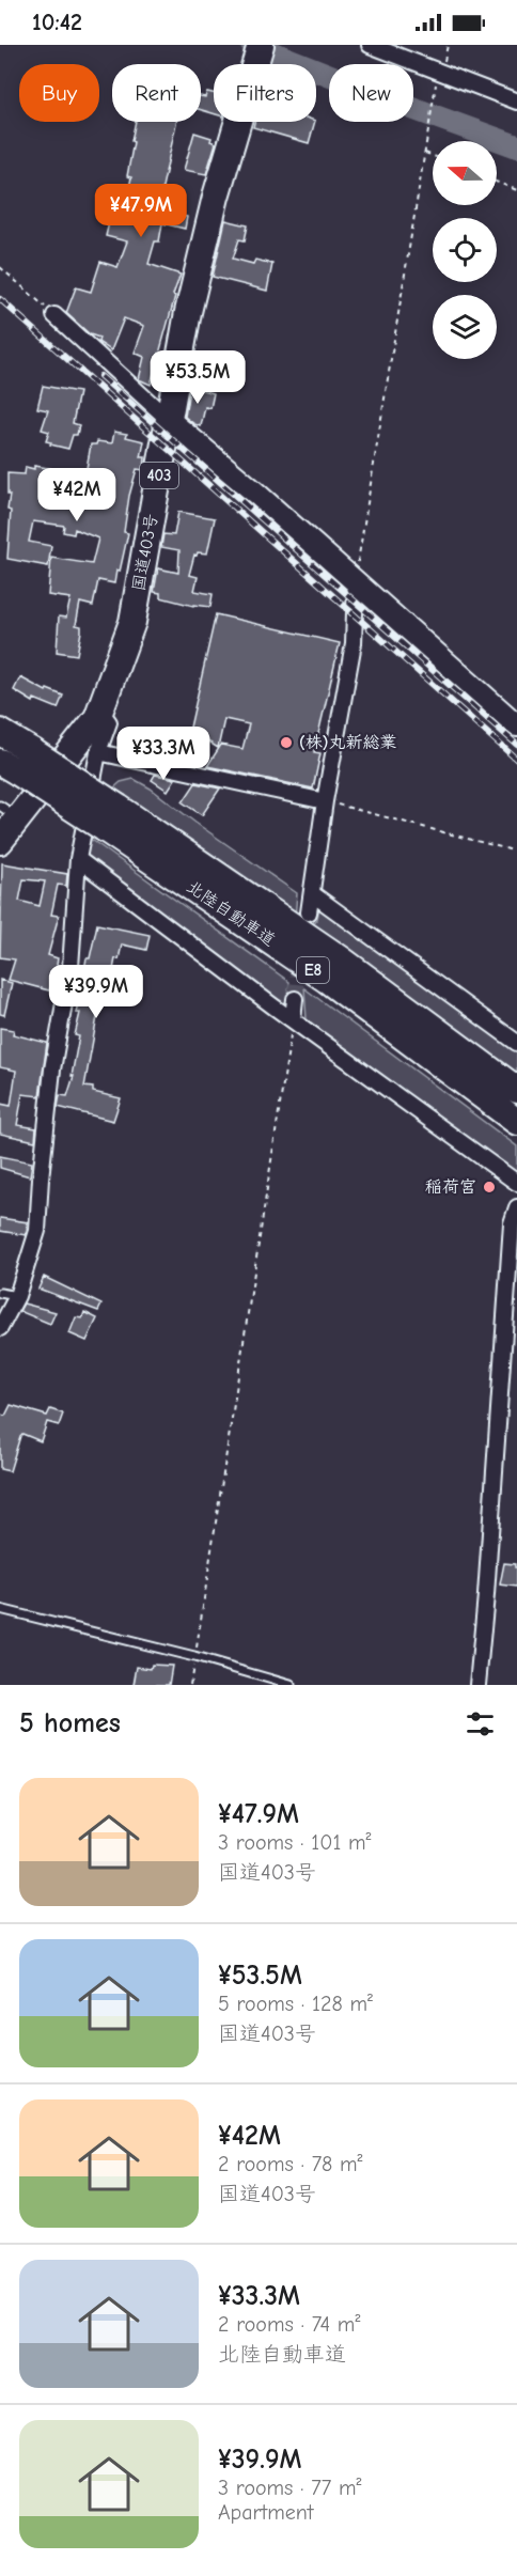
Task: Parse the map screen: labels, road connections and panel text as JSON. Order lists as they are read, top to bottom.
{
  "streets": {
    "highway": [
      "403",
      "国道403号",
      "北陸自動車道",
      "E8"
    ]
  },
  "places": ["(株)丸新総業", "稲荷宮"],
  "north": "left",
  "page": {
    "status": "10:42",
    "chip": [
      "Buy",
      "Rent",
      "Filters",
      "New"
    ],
    "price": [
      "¥47.9M",
      "¥53.5M",
      "¥42M",
      "¥33.3M",
      "¥39.9M"
    ],
    "heading": "5 homes",
    "list": [
      {
        "name": "¥47.9M",
        "note": "3 rooms · 101 m² · 国道403号"
      },
      {
        "name": "¥53.5M",
        "note": "5 rooms · 128 m² · 国道403号"
      },
      {
        "name": "¥42M",
        "note": "2 rooms · 78 m² · 国道403号"
      },
      {
        "name": "¥33.3M",
        "note": "2 rooms · 74 m² · 北陸自動車道"
      },
      {
        "name": "¥39.9M",
        "note": "3 rooms · 77 m² · Apartment"
      }
    ]
  }
}
